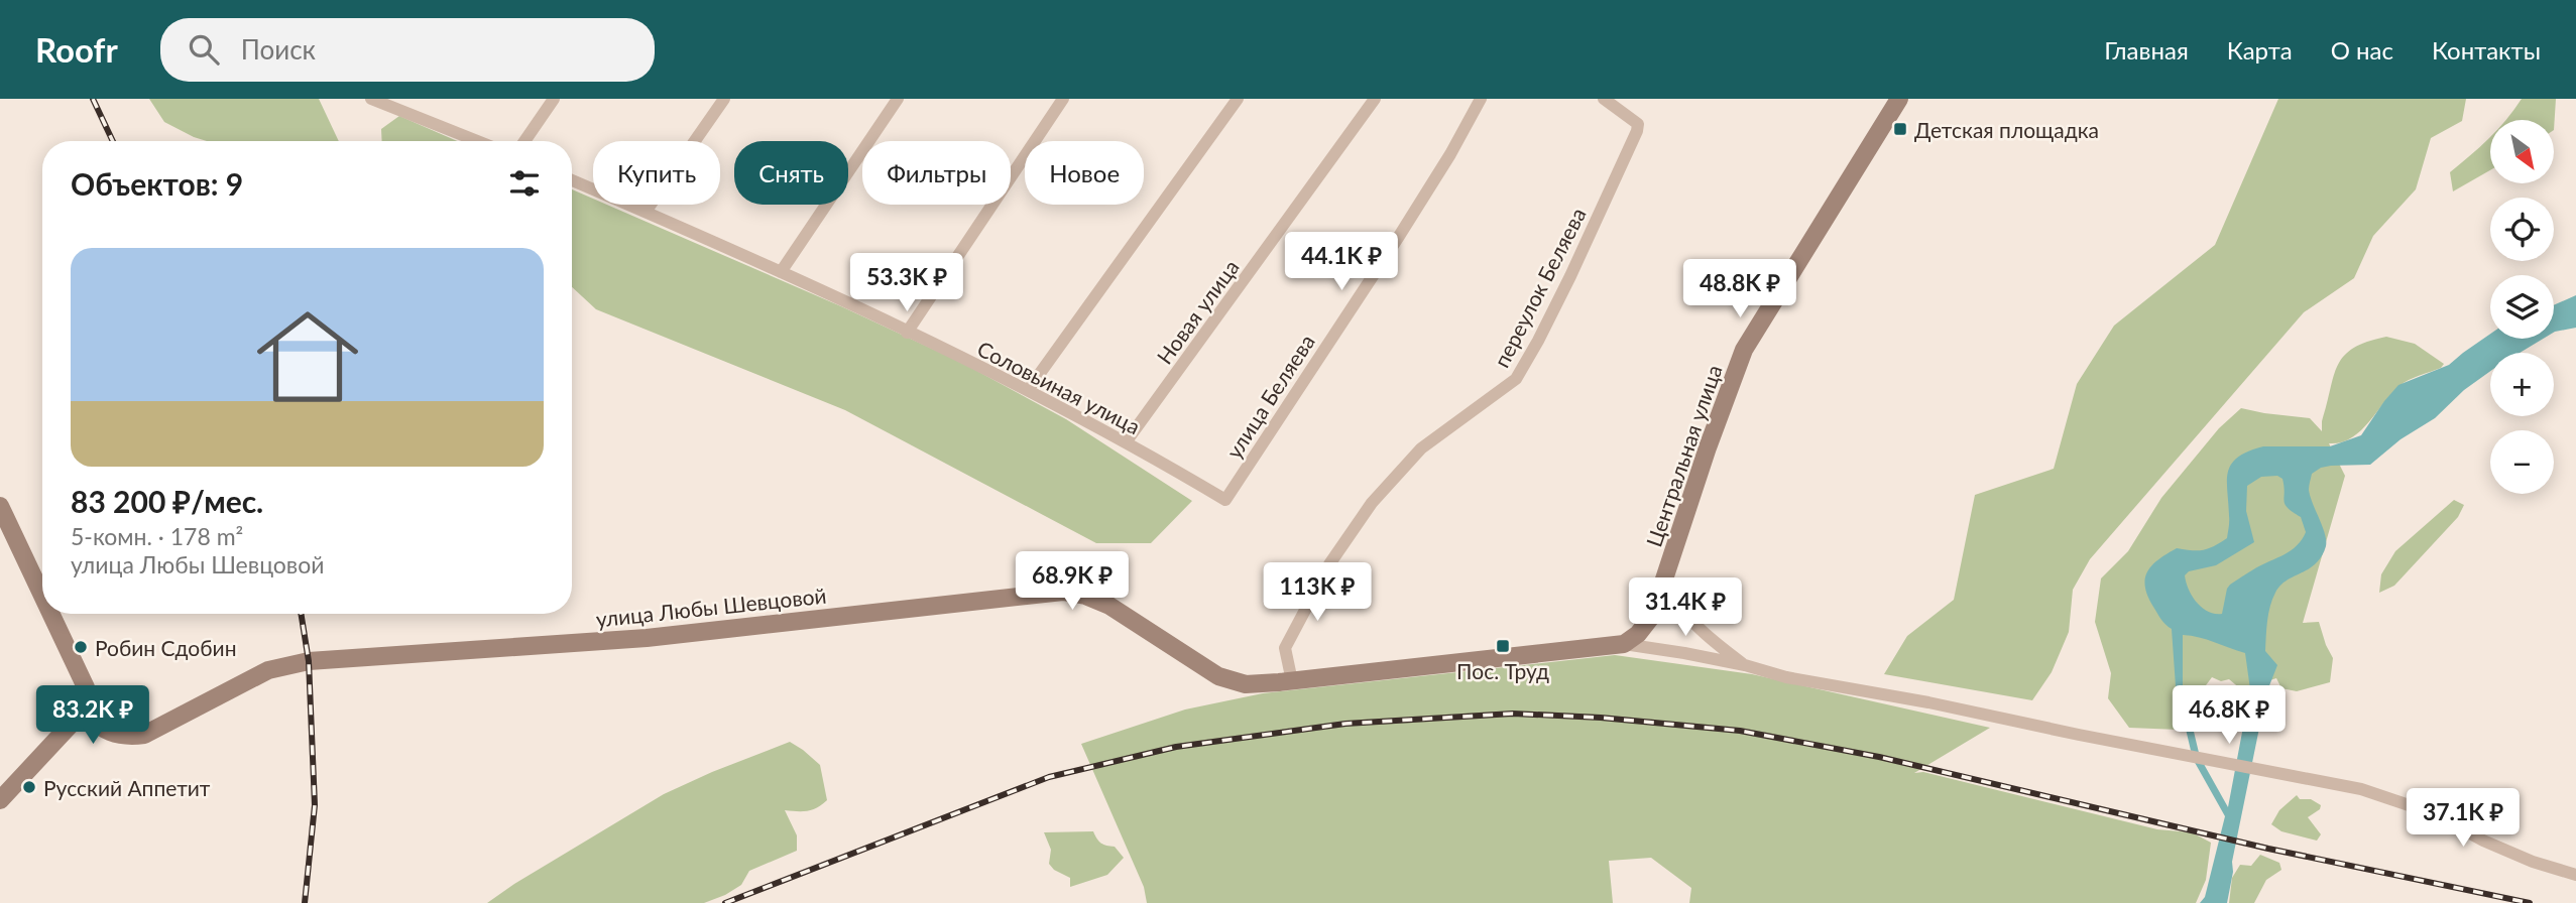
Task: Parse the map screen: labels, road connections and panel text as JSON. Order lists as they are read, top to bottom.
{
  "streets": {
    "street": [
      "переулок Беляева",
      "Новая улица",
      "Соловьиная улица",
      "улица Беляева",
      "Центральная улица",
      "улица Любы Шевцовой"
    ]
  },
  "crossings": [
    ["переулок Беляева", "улица Любы Шевцовой"],
    ["Новая улица", "Соловьиная улица"],
    ["Соловьиная улица", "улица Беляева"],
    ["Центральная улица", "улица Любы Шевцовой"]
  ],
  "places": {
    "transit": ["Детская площадка", "Пос. Труд"],
    "other": ["Робин Сдобин", "Русский Аппетит"]
  },
  "north": "bottom right",
  "page": {
    "header": "Roofr",
    "search": "Поиск",
    "nav": [
      "Главная",
      "Карта",
      "О нас",
      "Контакты"
    ],
    "map_buttons": ["+", "−"],
    "chip": [
      "Купить",
      "Снять",
      "Фильтры",
      "Новое"
    ],
    "heading": "Объектов: 9",
    "list": [
      {
        "name": "83 200 ₽/мес.",
        "note": "5-комн. · 178 m² · улица Любы Шевцовой"
      }
    ],
    "price": [
      "44.1K ₽",
      "53.3K ₽",
      "48.8K ₽",
      "68.9K ₽",
      "113K ₽",
      "31.4K ₽",
      "83.2K ₽",
      "46.8K ₽",
      "37.1K ₽"
    ]
  }
}
